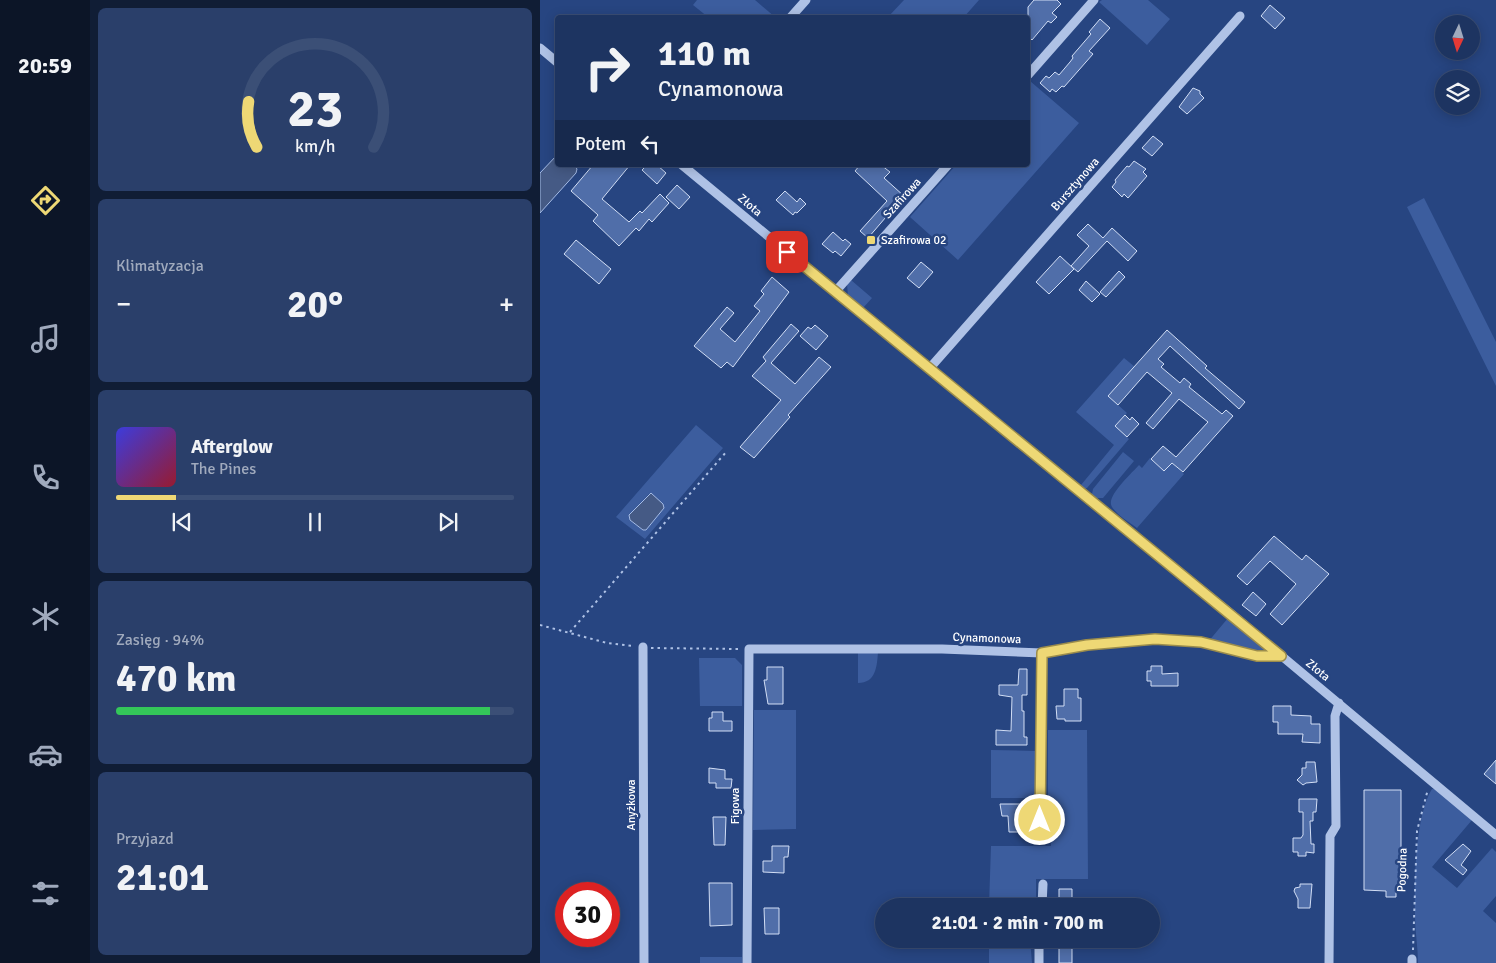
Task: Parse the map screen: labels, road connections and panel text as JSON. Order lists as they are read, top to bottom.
{
  "streets": {
    "street": [
      "Bursztynowa",
      "Szafirowa",
      "Złota",
      "Cynamonowa",
      "Anyżkowa",
      "Figowa"
    ],
    "path": ["Pogodna"]
  },
  "crossings": [
    ["Bursztynowa", "Złota"],
    ["Szafirowa", "Złota"],
    ["Złota", "Cynamonowa"],
    ["Złota", "Pogodna"],
    ["Cynamonowa", "Figowa"]
  ],
  "places": {
    "transit": ["Szafirowa 02"]
  },
  "north": "bottom",
  "page": {
    "tabs": "20:59",
    "turn": ["110 m", "Cynamonowa"],
    "then": "Potem",
    "tile": [
      "Klimatyzacja",
      ["Zasięg · 94%", "470 km"],
      ["Przyjazd", "21:01"]
    ],
    "heat": ["−", "20°", "+"],
    "song": ["Afterglow", "The Pines"],
    "limit": "30",
    "trip": "21:01 · 2 min · 700 m",
    "gauge": ["23", "km/h"]
  }
}
